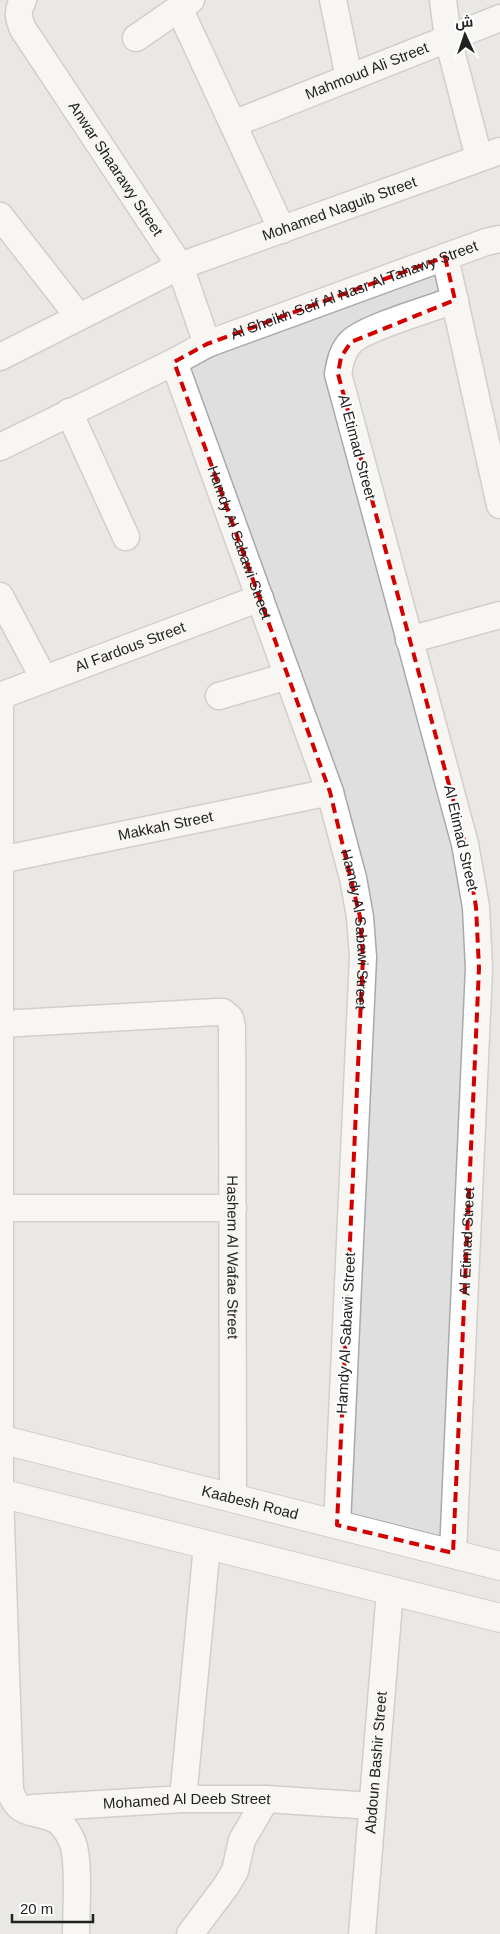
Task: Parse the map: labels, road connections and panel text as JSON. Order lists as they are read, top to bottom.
{
  "streets": {
    "street": [
      "Mahmoud Ali Street",
      "Anwar Shaarawy Street",
      "Mohamed Naguib Street",
      "Al Sheikh Seif Al Nasr Al Tahawy Street",
      "Al Etimad Street",
      "Hamdy Al Sabawi Street",
      "Al Fardous Street",
      "Makkah Street",
      "Hashem Al Wafae Street",
      "Kaabesh Road",
      "Abdoun Bashir Street",
      "Mohamed Al Deeb Street"
    ]
  },
  "crossings": [
    ["Anwar Shaarawy Street", "Mohamed Naguib Street"],
    ["Anwar Shaarawy Street", "Al Sheikh Seif Al Nasr Al Tahawy Street"],
    ["Al Sheikh Seif Al Nasr Al Tahawy Street", "Hamdy Al Sabawi Street"],
    ["Al Etimad Street", "Kaabesh Road"],
    ["Hamdy Al Sabawi Street", "Al Fardous Street"],
    ["Hamdy Al Sabawi Street", "Makkah Street"],
    ["Hamdy Al Sabawi Street", "Kaabesh Road"],
    ["Hashem Al Wafae Street", "Kaabesh Road"],
    ["Abdoun Bashir Street", "Mohamed Al Deeb Street"]
  ],
  "scale_bar": "20 m",
  "north": "top"
}
